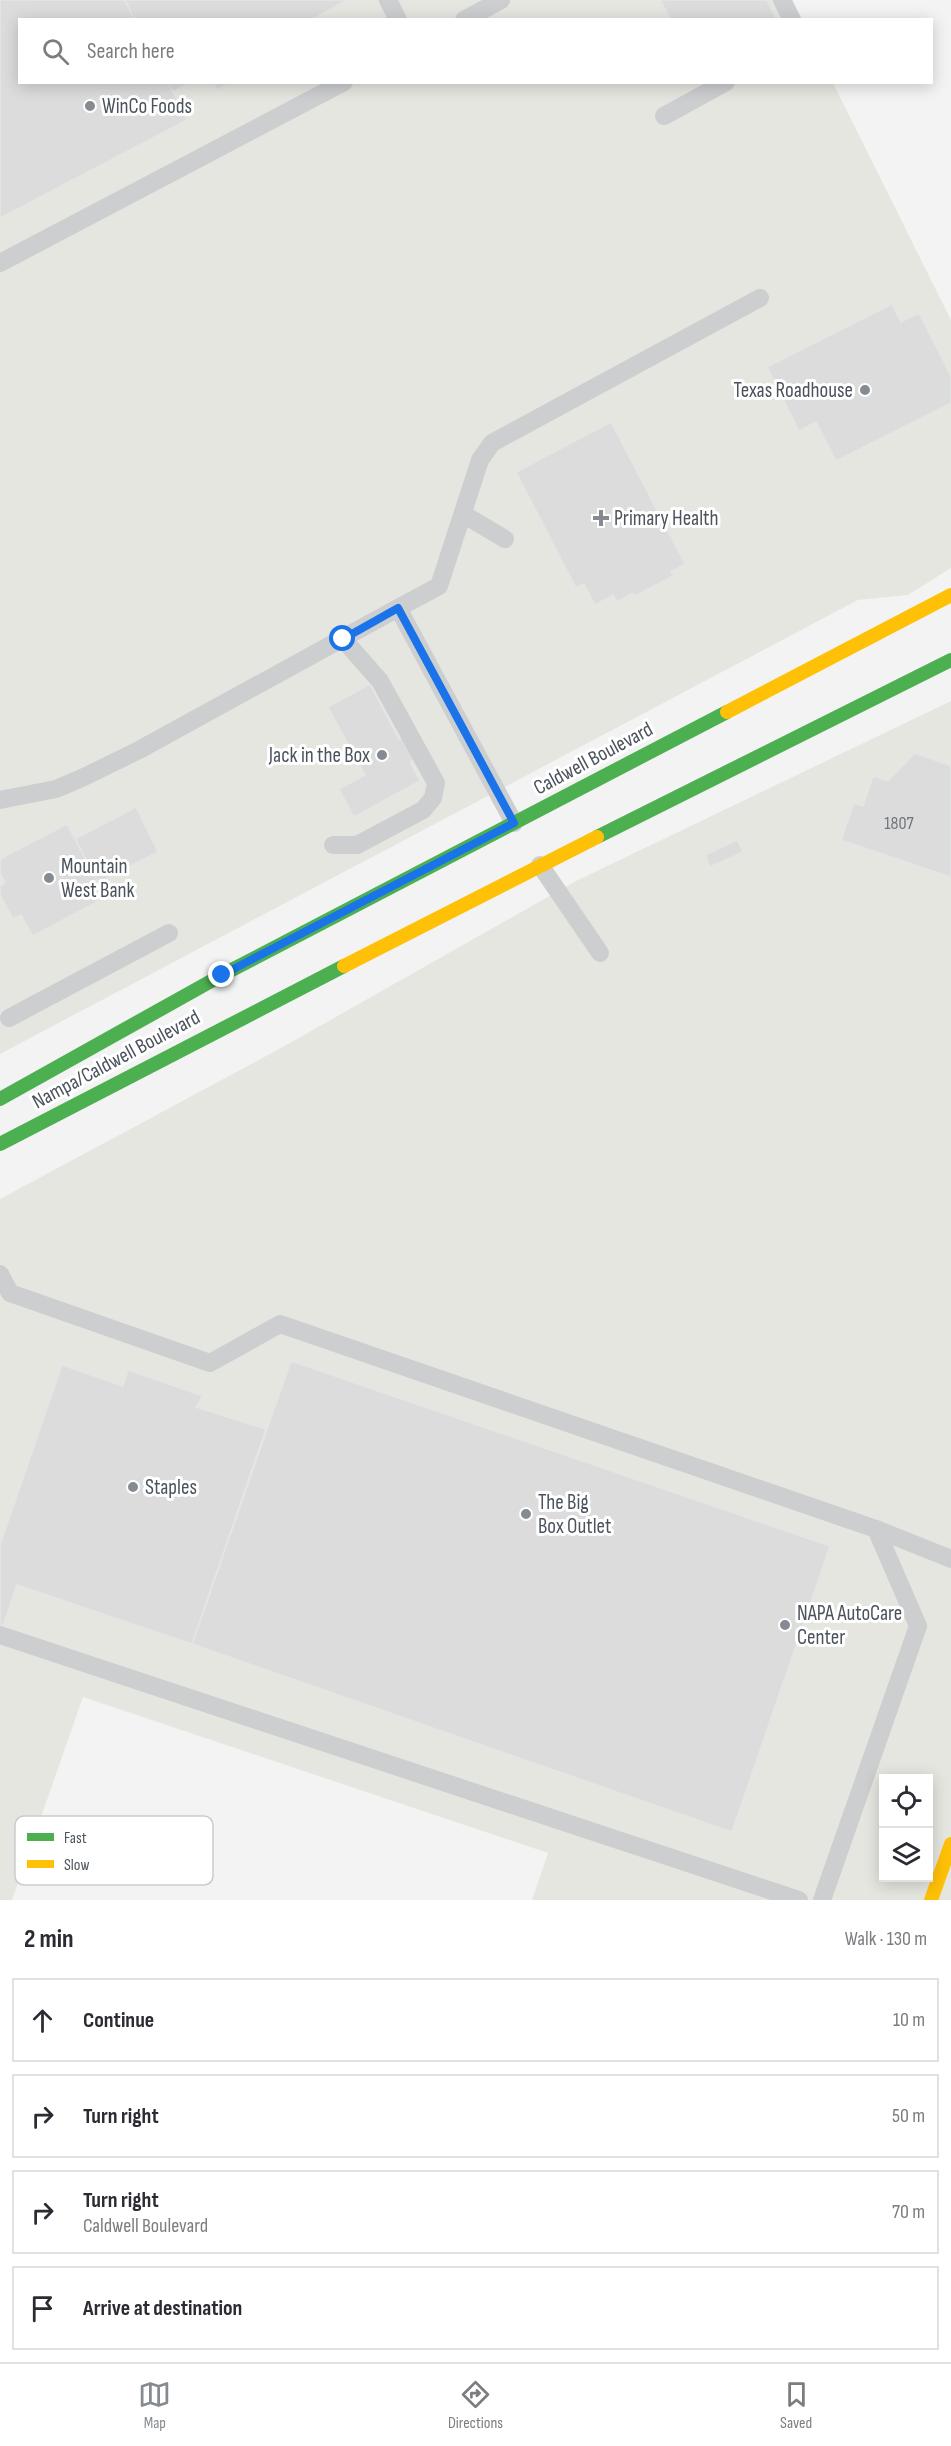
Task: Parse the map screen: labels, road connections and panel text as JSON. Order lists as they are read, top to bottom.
{
  "streets": {
    "main road": ["Caldwell Boulevard", "Nampa/Caldwell Boulevard"]
  },
  "crossings": [
    ["Caldwell Boulevard", "Nampa/Caldwell Boulevard"]
  ],
  "places": {
    "other": [
      "WinCo Foods",
      "Texas Roadhouse",
      "Jack in the Box",
      "Mountain West Bank",
      "Staples",
      "The Big Box Outlet",
      "NAPA AutoCare Center"
    ],
    "health": ["Primary Health"]
  },
  "house_numbers": ["1807"],
  "legend": ["Fast", "Slow"],
  "page": {
    "search": "Search here",
    "heading": ["2 min", "Walk · 130 m"],
    "list": [
      ["Continue", "10 m"],
      ["Turn right", "50 m"],
      ["Turn right", "Caldwell Boulevard", "70 m"],
      "Arrive at destination"
    ],
    "nav": ["Map", "Directions", "Saved"]
  }
}
